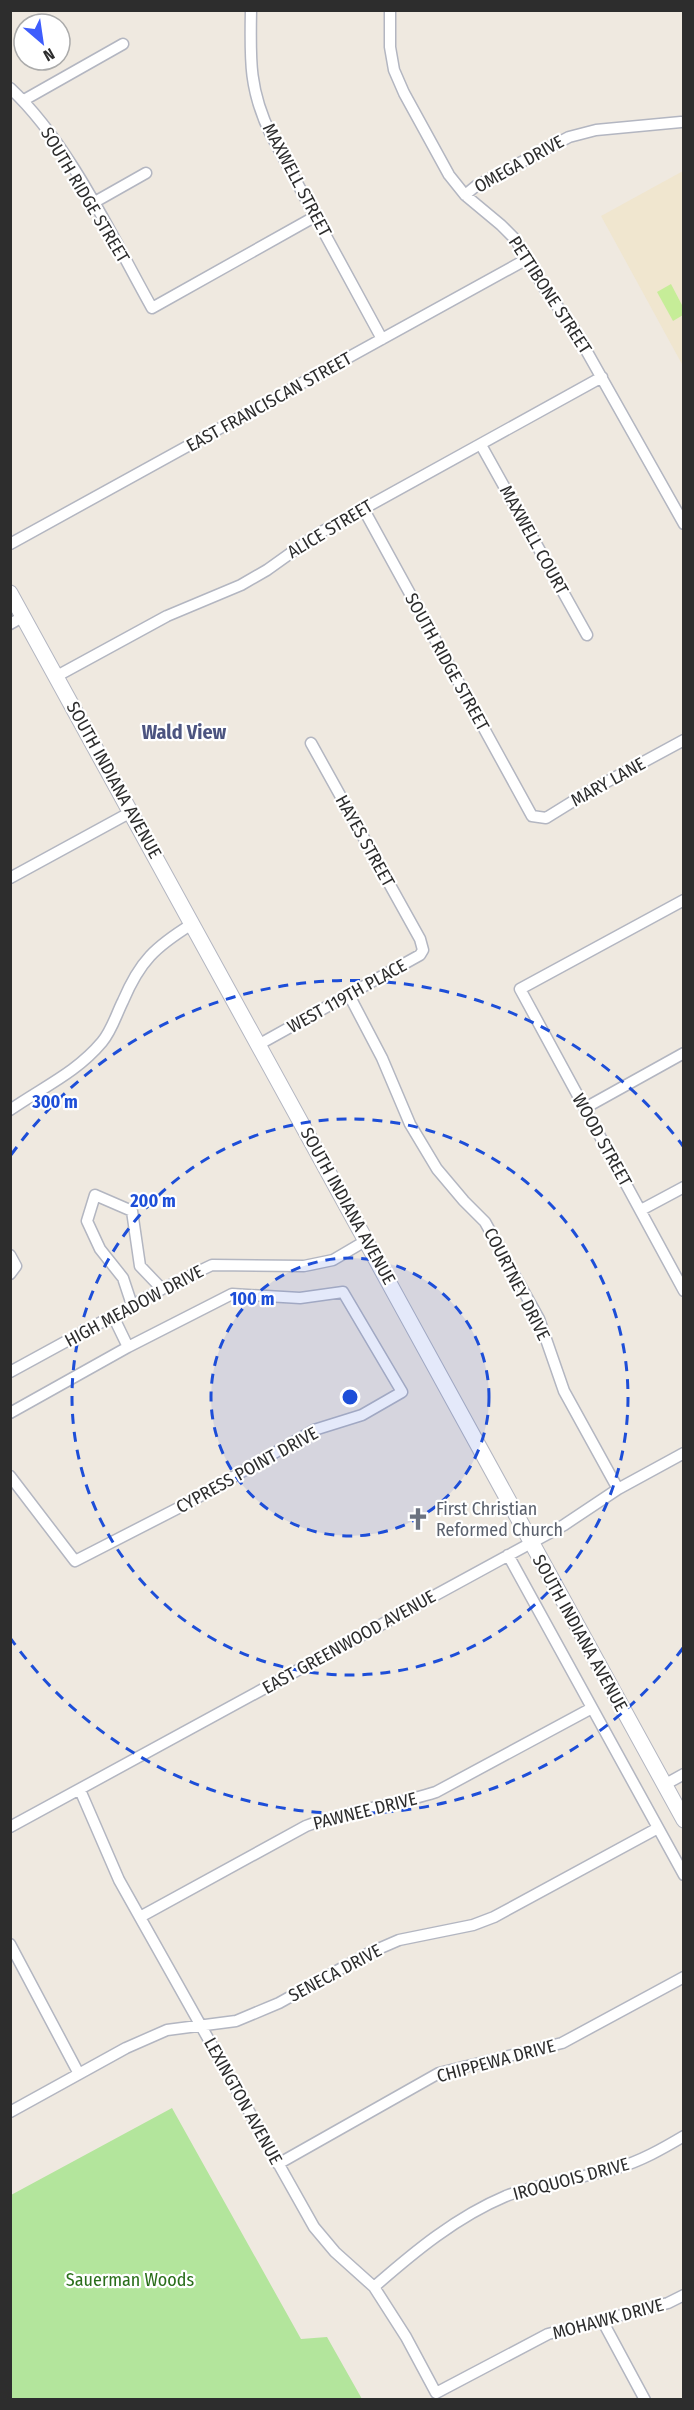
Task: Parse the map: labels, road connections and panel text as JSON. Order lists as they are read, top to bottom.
{
  "streets": {
    "main road": ["SOUTH INDIANA AVENUE"],
    "street": [
      "OMEGA DRIVE",
      "MAXWELL STREET",
      "SOUTH RIDGE STREET",
      "PETTIBONE STREET",
      "EAST FRANCISCAN STREET",
      "ALICE STREET",
      "MAXWELL COURT",
      "MARY LANE",
      "HAYES STREET",
      "WEST 119TH PLACE",
      "WOOD STREET",
      "COURTNEY DRIVE",
      "HIGH MEADOW DRIVE",
      "CYPRESS POINT DRIVE",
      "EAST GREENWOOD AVENUE",
      "PAWNEE DRIVE",
      "SENECA DRIVE",
      "CHIPPEWA DRIVE",
      "LEXINGTON AVENUE",
      "IROQUOIS DRIVE",
      "MOHAWK DRIVE"
    ]
  },
  "crossings": [
    ["OMEGA DRIVE", "PETTIBONE STREET"],
    ["MAXWELL STREET", "SOUTH RIDGE STREET"],
    ["MAXWELL STREET", "EAST FRANCISCAN STREET"],
    ["SOUTH RIDGE STREET", "ALICE STREET"],
    ["SOUTH RIDGE STREET", "MARY LANE"],
    ["PETTIBONE STREET", "EAST FRANCISCAN STREET"],
    ["PETTIBONE STREET", "ALICE STREET"],
    ["ALICE STREET", "MAXWELL COURT"],
    ["ALICE STREET", "SOUTH INDIANA AVENUE"],
    ["SOUTH INDIANA AVENUE", "WEST 119TH PLACE"],
    ["SOUTH INDIANA AVENUE", "HIGH MEADOW DRIVE"],
    ["SOUTH INDIANA AVENUE", "EAST GREENWOOD AVENUE"],
    ["HAYES STREET", "WEST 119TH PLACE"],
    ["WEST 119TH PLACE", "COURTNEY DRIVE"],
    ["COURTNEY DRIVE", "EAST GREENWOOD AVENUE"],
    ["EAST GREENWOOD AVENUE", "LEXINGTON AVENUE"],
    ["PAWNEE DRIVE", "LEXINGTON AVENUE"],
    ["SENECA DRIVE", "LEXINGTON AVENUE"],
    ["CHIPPEWA DRIVE", "LEXINGTON AVENUE"],
    ["LEXINGTON AVENUE", "IROQUOIS DRIVE"],
    ["LEXINGTON AVENUE", "MOHAWK DRIVE"]
  ],
  "districts": ["Wald View"],
  "parks": ["Sauerman Woods"],
  "places": {
    "church": ["First Christian Reformed Church"]
  },
  "north": "bottom right",
  "rings": ["300 m", "200 m", "100 m"]
}
